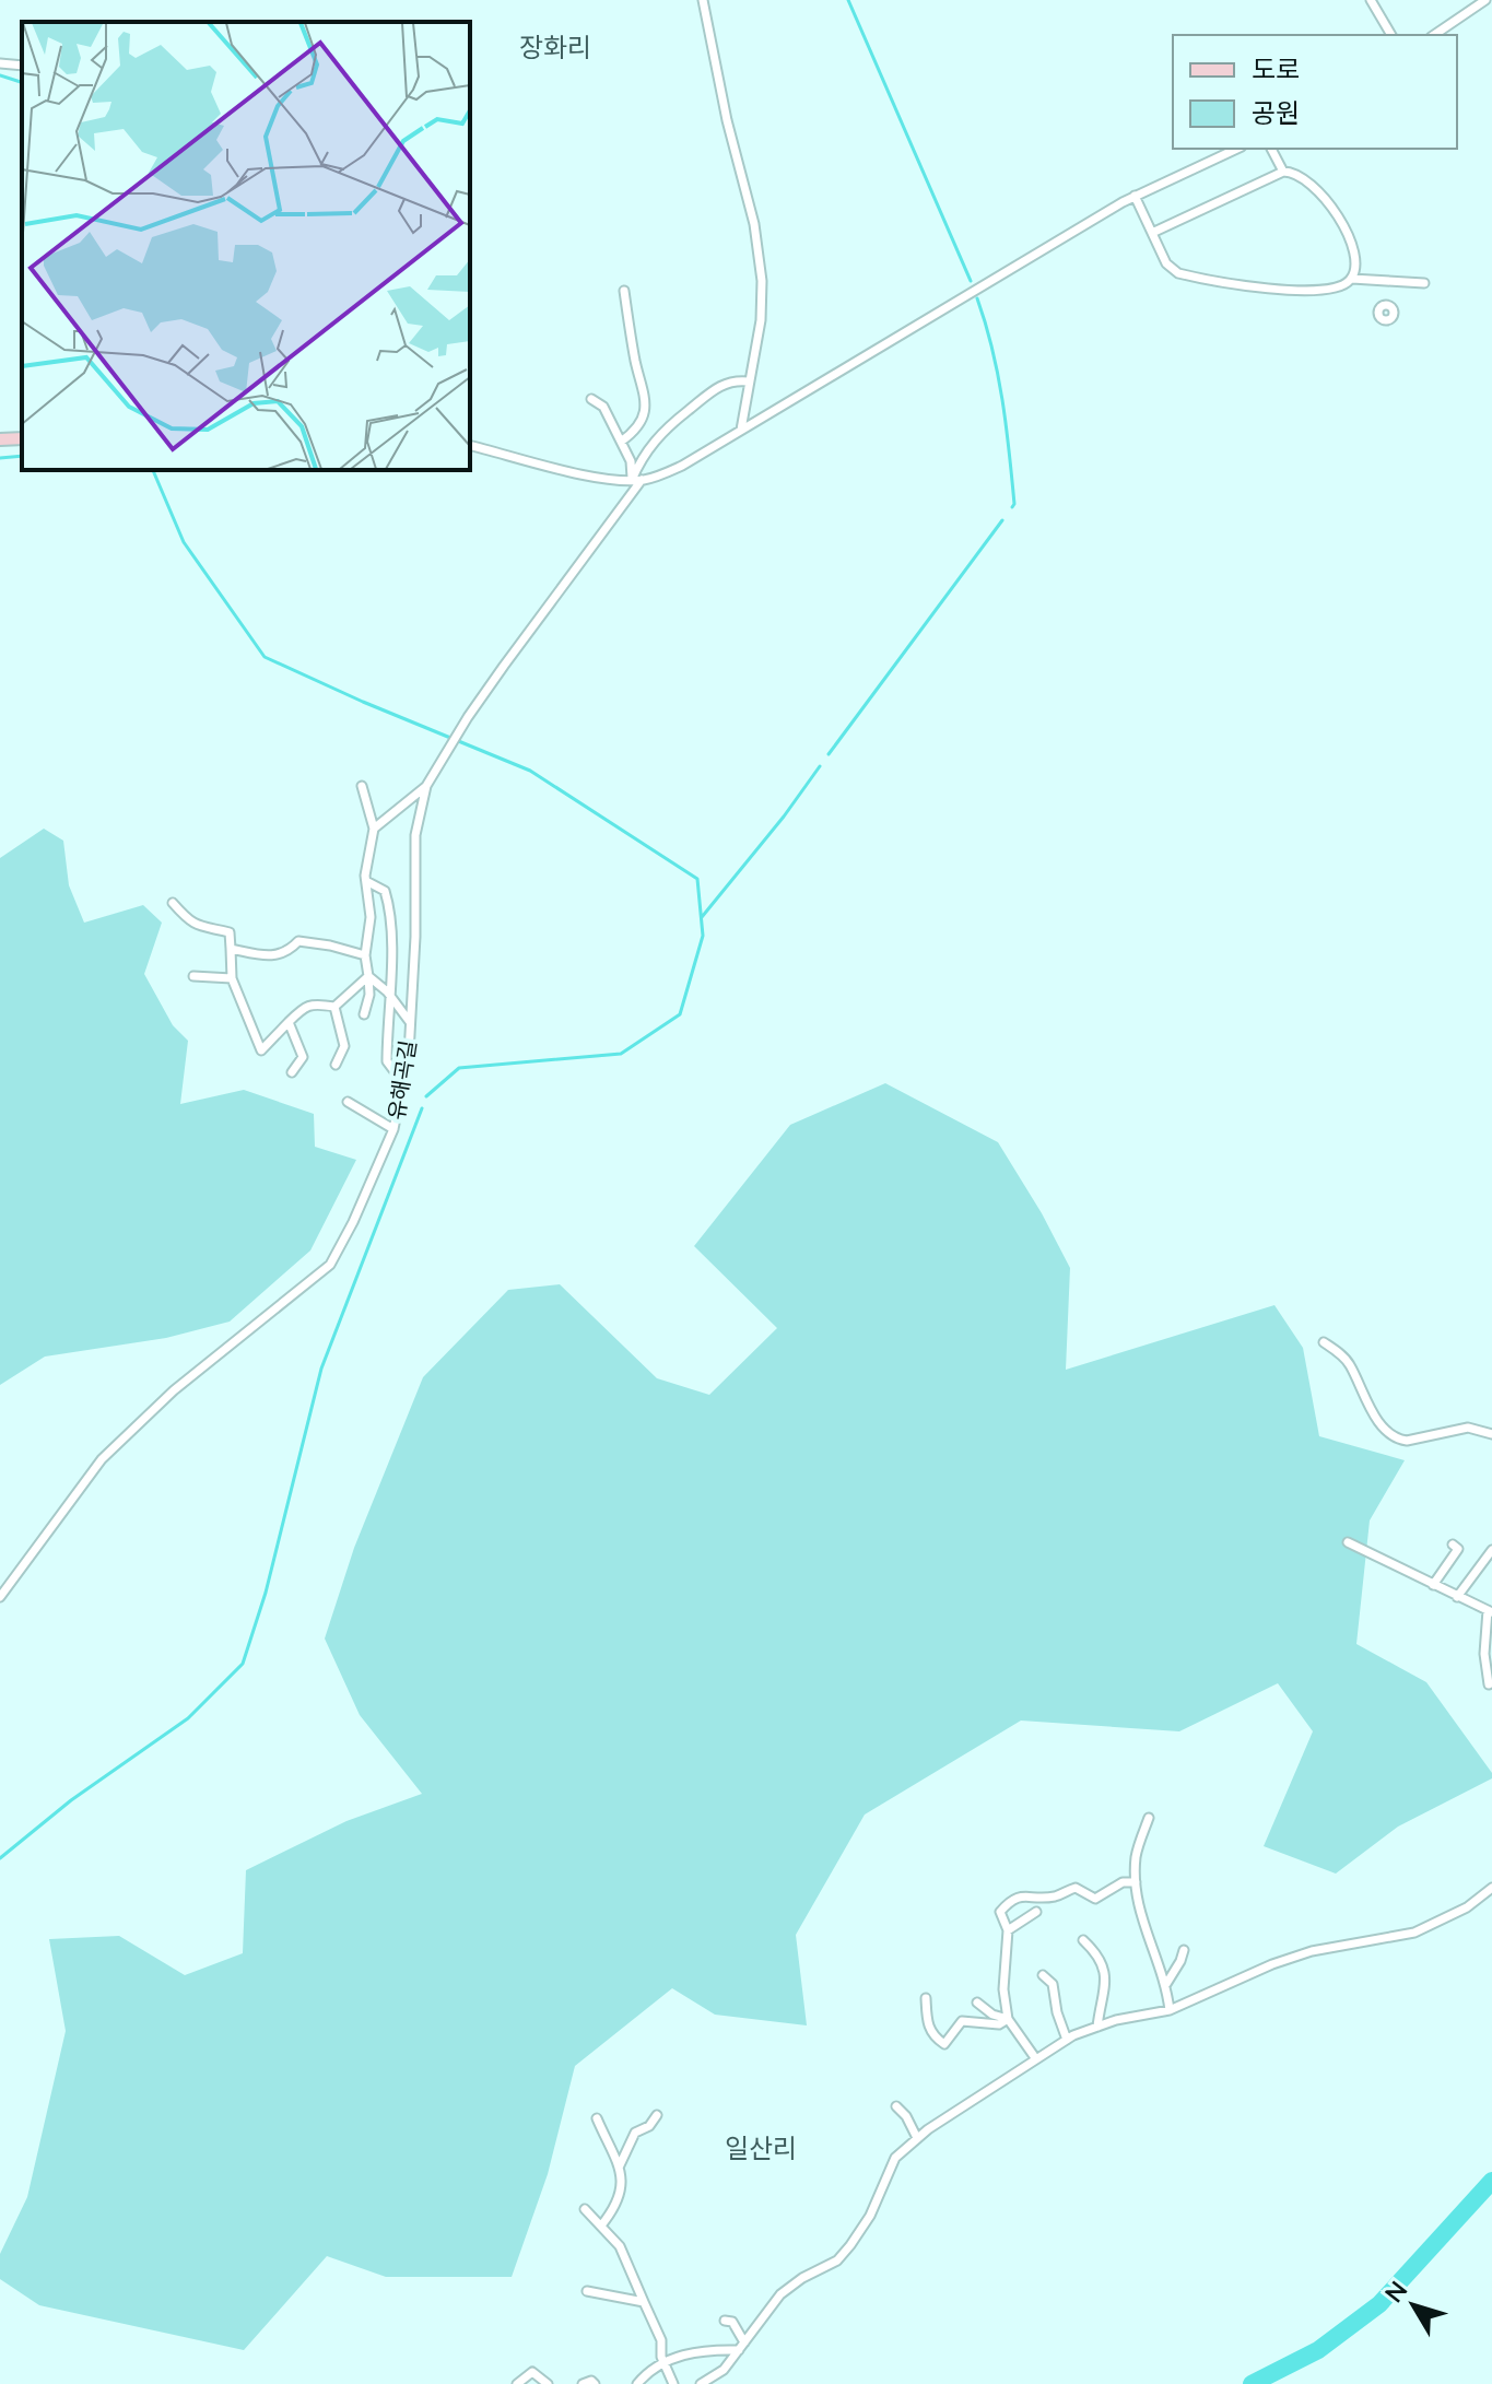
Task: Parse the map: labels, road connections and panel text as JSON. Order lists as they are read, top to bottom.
{
  "streets": {
    "street": ["유해곡길"]
  },
  "districts": ["장화리", "일산리"],
  "legend": ["도로", "공원"],
  "north": "top left"
}
